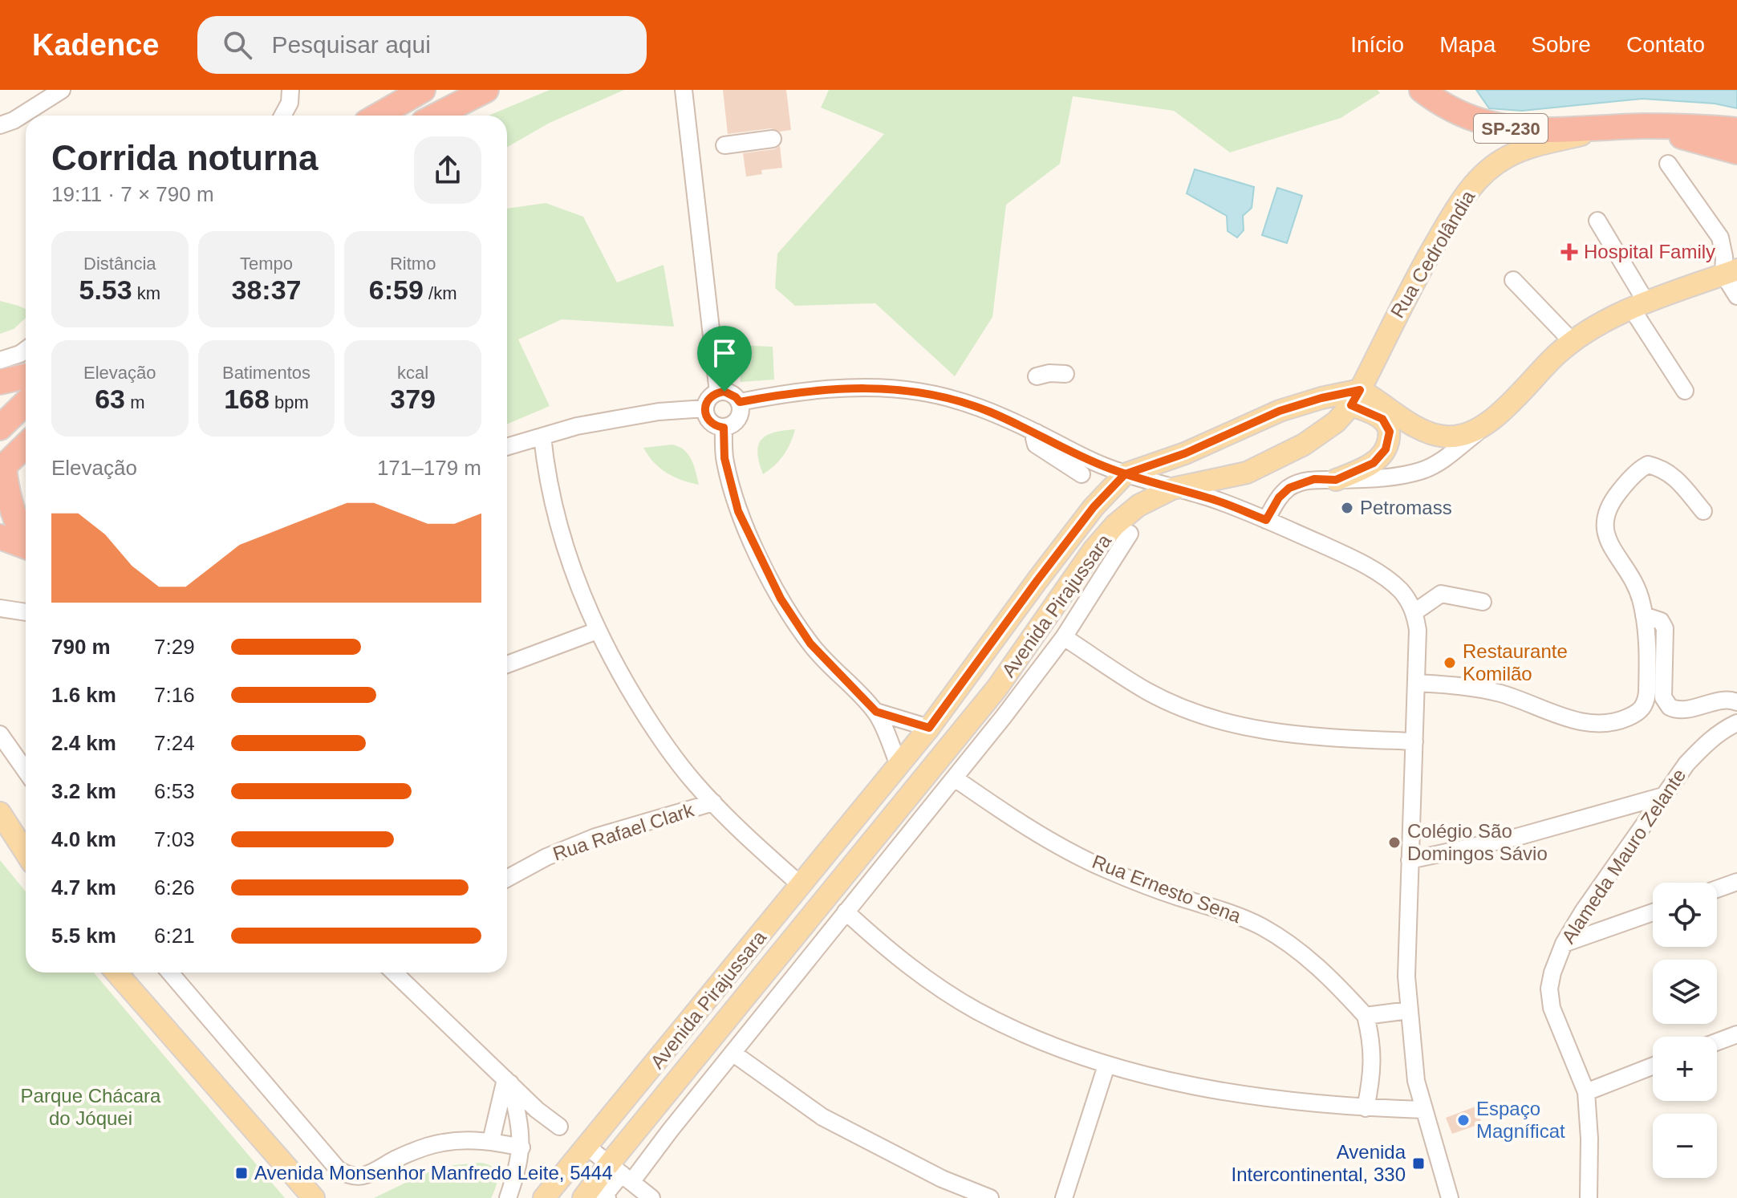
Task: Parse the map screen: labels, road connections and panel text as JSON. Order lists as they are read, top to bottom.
{
  "streets": {
    "highway": ["SP-230", "Rua Cedrolândia"],
    "main road": ["Avenida Pirajussara"],
    "street": ["Rua Rafael Clark", "Alameda Mauro Zelante", "Rua Ernesto Sena"]
  },
  "crossings": [
    ["Rua Cedrolândia", "Avenida Pirajussara"],
    ["Avenida Pirajussara", "Rua Ernesto Sena"]
  ],
  "parks": ["Parque Chácara do Jóquei"],
  "places": {
    "health": ["Hospital Family"],
    "other": [
      "Petromass",
      "Restaurante Komilão",
      "Colégio São Domingos Sávio",
      "Espaço Magníficat"
    ],
    "transit": ["Avenida Intercontinental, 330", "Avenida Monsenhor Manfredo Leite, 5444"]
  },
  "page": {
    "header": "Kadence",
    "search": "Pesquisar aqui",
    "nav": [
      "Início",
      "Mapa",
      "Sobre",
      "Contato"
    ],
    "heading": ["Corrida noturna", "19:11 · 7 × 790 m"],
    "stats": [
      ["Distância", "5.53 km"],
      ["Tempo", "38:37"],
      ["Ritmo", "6:59 /km"],
      ["Elevação", "63 m"],
      ["Batimentos", "168 bpm"],
      ["kcal", "379"]
    ],
    "chart": ["Elevação", "171–179 m"],
    "list": [
      {
        "name": "790 m",
        "note": "7:29"
      },
      {
        "name": "1.6 km",
        "note": "7:16"
      },
      {
        "name": "2.4 km",
        "note": "7:24"
      },
      {
        "name": "3.2 km",
        "note": "6:53"
      },
      {
        "name": "4.0 km",
        "note": "7:03"
      },
      {
        "name": "4.7 km",
        "note": "6:26"
      },
      {
        "name": "5.5 km",
        "note": "6:21"
      }
    ],
    "map_buttons": ["+", "−"]
  }
}
